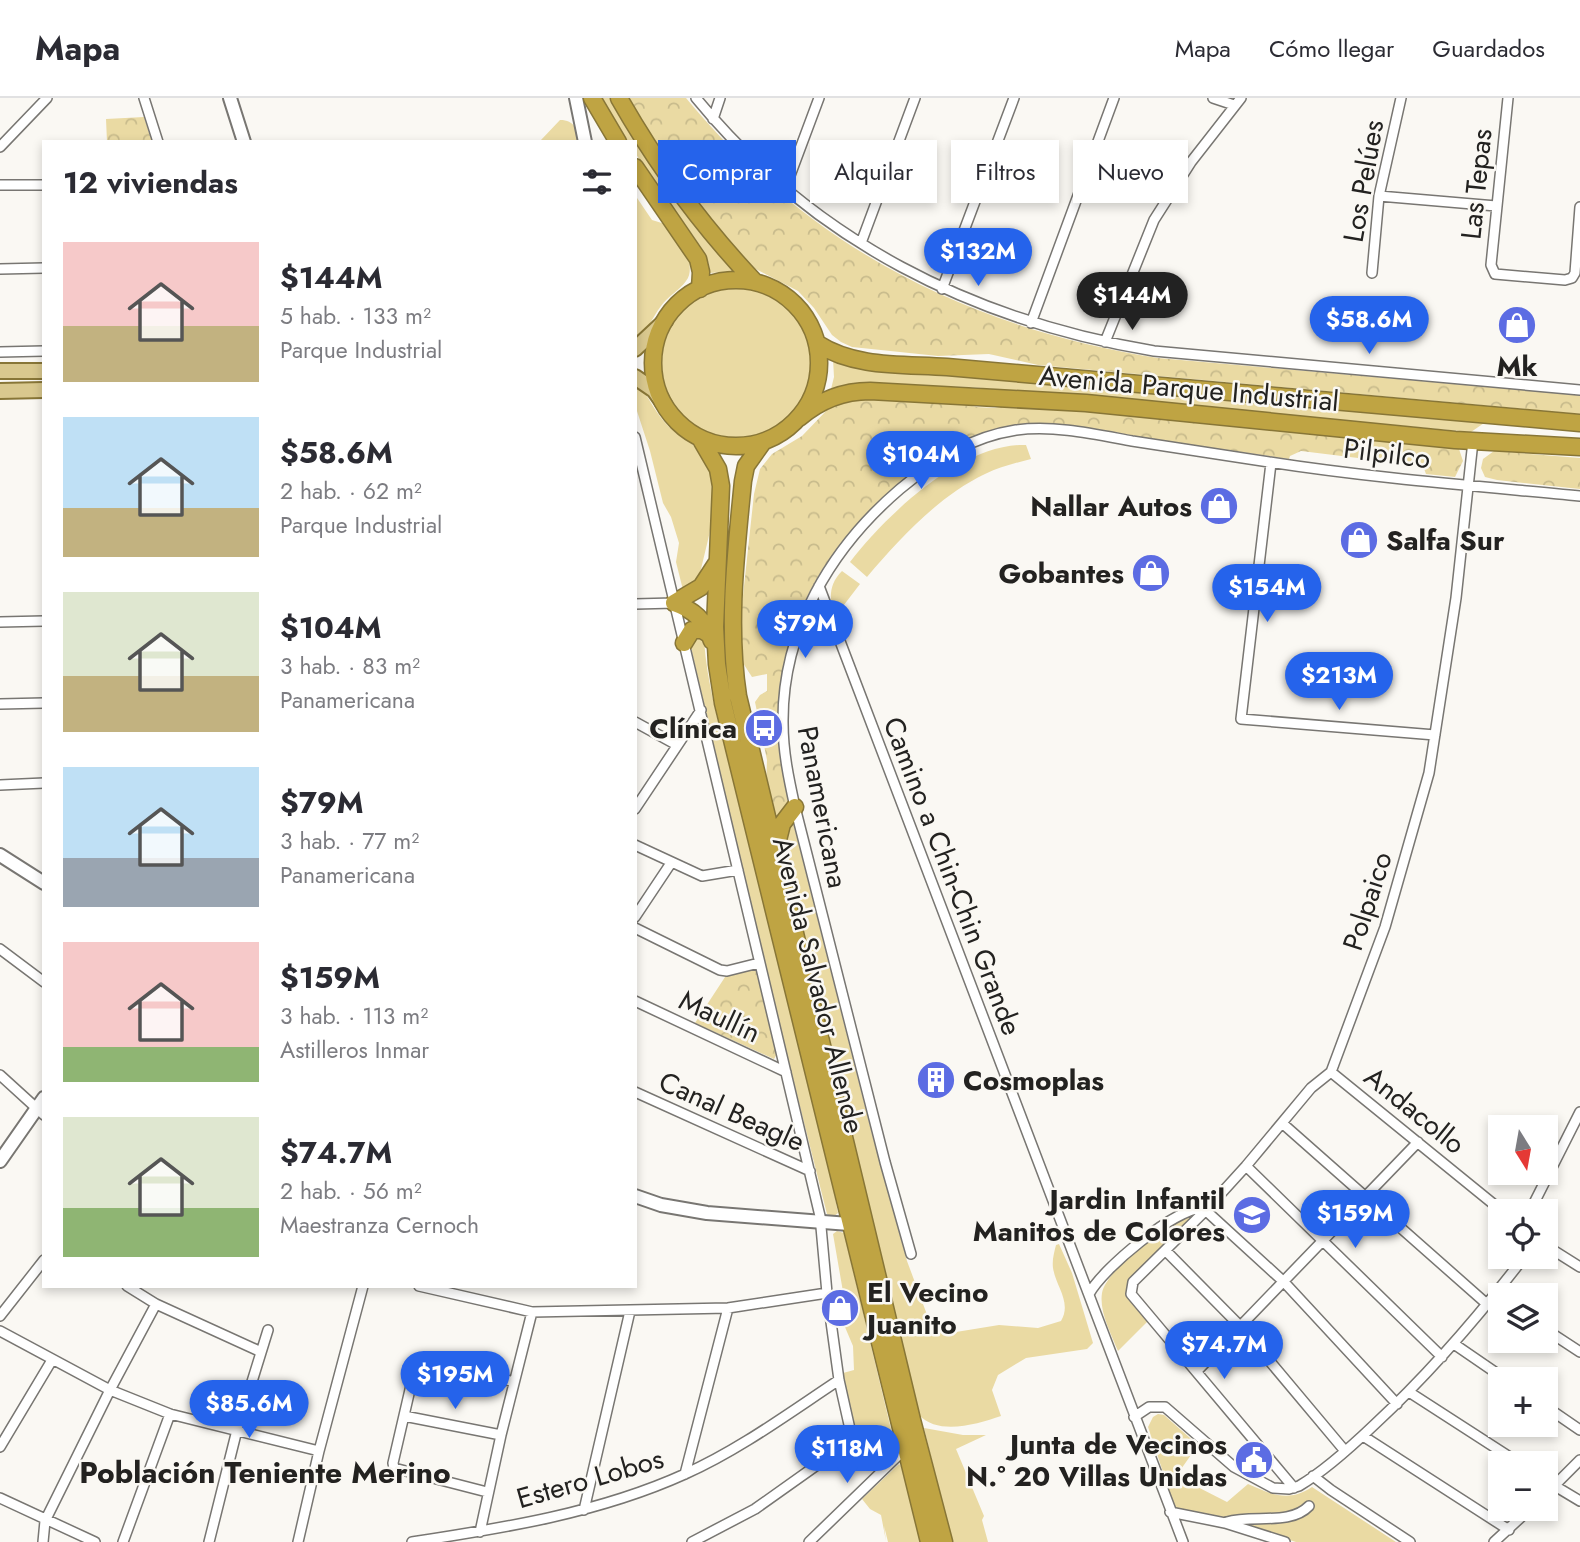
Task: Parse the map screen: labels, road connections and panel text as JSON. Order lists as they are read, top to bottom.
{
  "streets": {
    "highway": ["Avenida Parque Industrial", "Avenida Salvador Allende"],
    "street": [
      "Los Pelúes",
      "Las Tepas",
      "Pilpilco",
      "Panamericana",
      "Camino a Chin-Chin Grande",
      "Polpaico",
      "Maullín",
      "Andacollo",
      "Canal Beagle",
      "Estero Lobos"
    ]
  },
  "crossings": [
    ["Avenida Parque Industrial", "Polpaico"],
    ["Avenida Parque Industrial", "Avenida Salvador Allende"],
    ["Pilpilco", "Panamericana"],
    ["Pilpilco", "Polpaico"],
    ["Panamericana", "Camino a Chin-Chin Grande"],
    ["Polpaico", "Andacollo"]
  ],
  "districts": ["Población Teniente Merino"],
  "places": {
    "shop": [
      "Mk",
      "Nallar Autos",
      "Salfa Sur",
      "Gobantes",
      "El Vecino Juanito"
    ],
    "bus stop": ["Clínica"],
    "building": ["Cosmoplas"],
    "school or university": ["Jardin Infantil Manitos de Colores"],
    "public building": ["Junta de Vecinos N.º 20 Villas Unidas"]
  },
  "north": "bottom",
  "page": {
    "header": "Mapa",
    "nav": ["Mapa", "Cómo llegar", "Guardados"],
    "chip": [
      "Comprar",
      "Alquilar",
      "Filtros",
      "Nuevo"
    ],
    "heading": "12 viviendas",
    "list": [
      {
        "name": "$144M",
        "note": "5 hab. · 133 m² · Parque Industrial"
      },
      {
        "name": "$58.6M",
        "note": "2 hab. · 62 m² · Parque Industrial"
      },
      {
        "name": "$104M",
        "note": "3 hab. · 83 m² · Panamericana"
      },
      {
        "name": "$79M",
        "note": "3 hab. · 77 m² · Panamericana"
      },
      {
        "name": "$159M",
        "note": "3 hab. · 113 m² · Astilleros Inmar"
      },
      {
        "name": "$74.7M",
        "note": "2 hab. · 56 m² · Maestranza Cernoch"
      }
    ],
    "price": [
      "$132M",
      "$144M",
      "$58.6M",
      "$104M",
      "$154M",
      "$79M",
      "$213M",
      "$159M",
      "$74.7M",
      "$195M",
      "$85.6M",
      "$118M"
    ],
    "map_buttons": ["+", "−"]
  }
}
